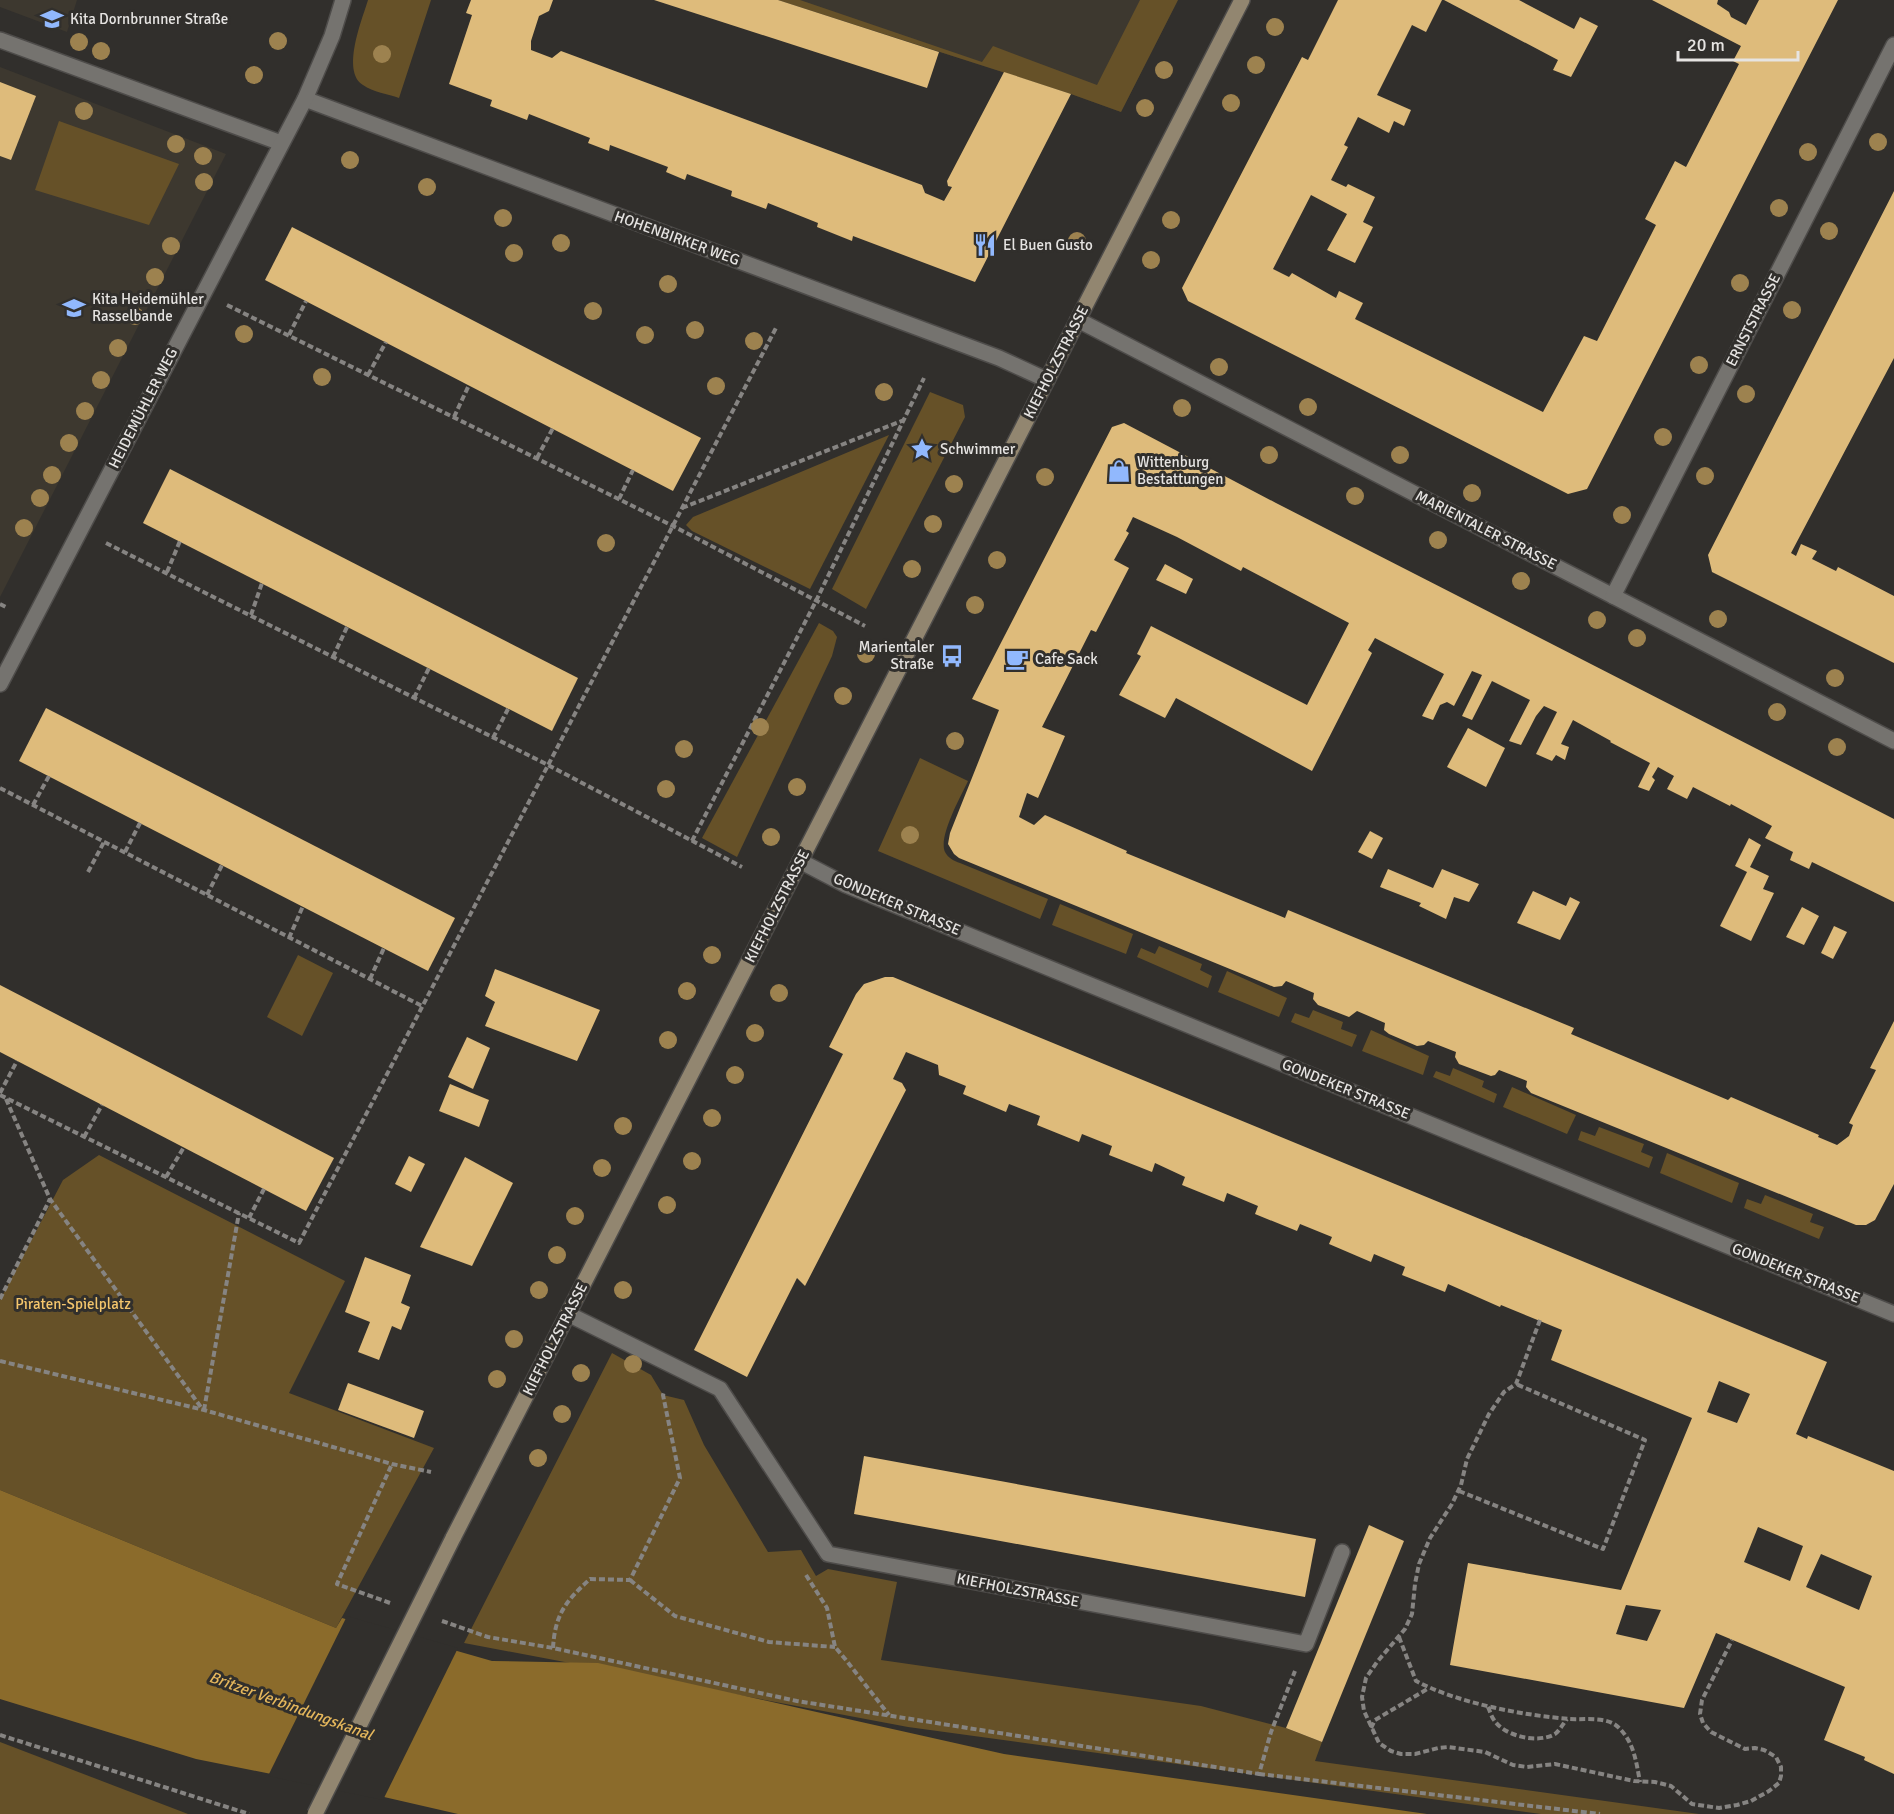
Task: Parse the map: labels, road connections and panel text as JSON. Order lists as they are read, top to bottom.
{
  "streets": {
    "street": [
      "HOHENBIRKER WEG",
      "ERNSTSTRASSE",
      "KIEFHOLZSTRASSE",
      "HEIDEMÜHLER WEG",
      "MARIENTALER STRASSE",
      "GONDEKER STRASSE"
    ]
  },
  "crossings": [
    ["HOHENBIRKER WEG", "KIEFHOLZSTRASSE"],
    ["HOHENBIRKER WEG", "HEIDEMÜHLER WEG"],
    ["ERNSTSTRASSE", "MARIENTALER STRASSE"],
    ["KIEFHOLZSTRASSE", "MARIENTALER STRASSE"],
    ["KIEFHOLZSTRASSE", "GONDEKER STRASSE"]
  ],
  "water": ["Britzer Verbindungskanal"],
  "parks": ["Piraten-Spielplatz"],
  "places": {
    "school or university": ["Kita Dornbrunner Straße", "Kita Heidemühler Rasselbande"],
    "restaurant": ["El Buen Gusto"],
    "place": ["Schwimmer"],
    "shop": ["Wittenburg Bestattungen"],
    "bus stop": ["Marientaler Straße"],
    "cafe": ["Cafe Sack"]
  },
  "scale_bar": "20 m"
}
